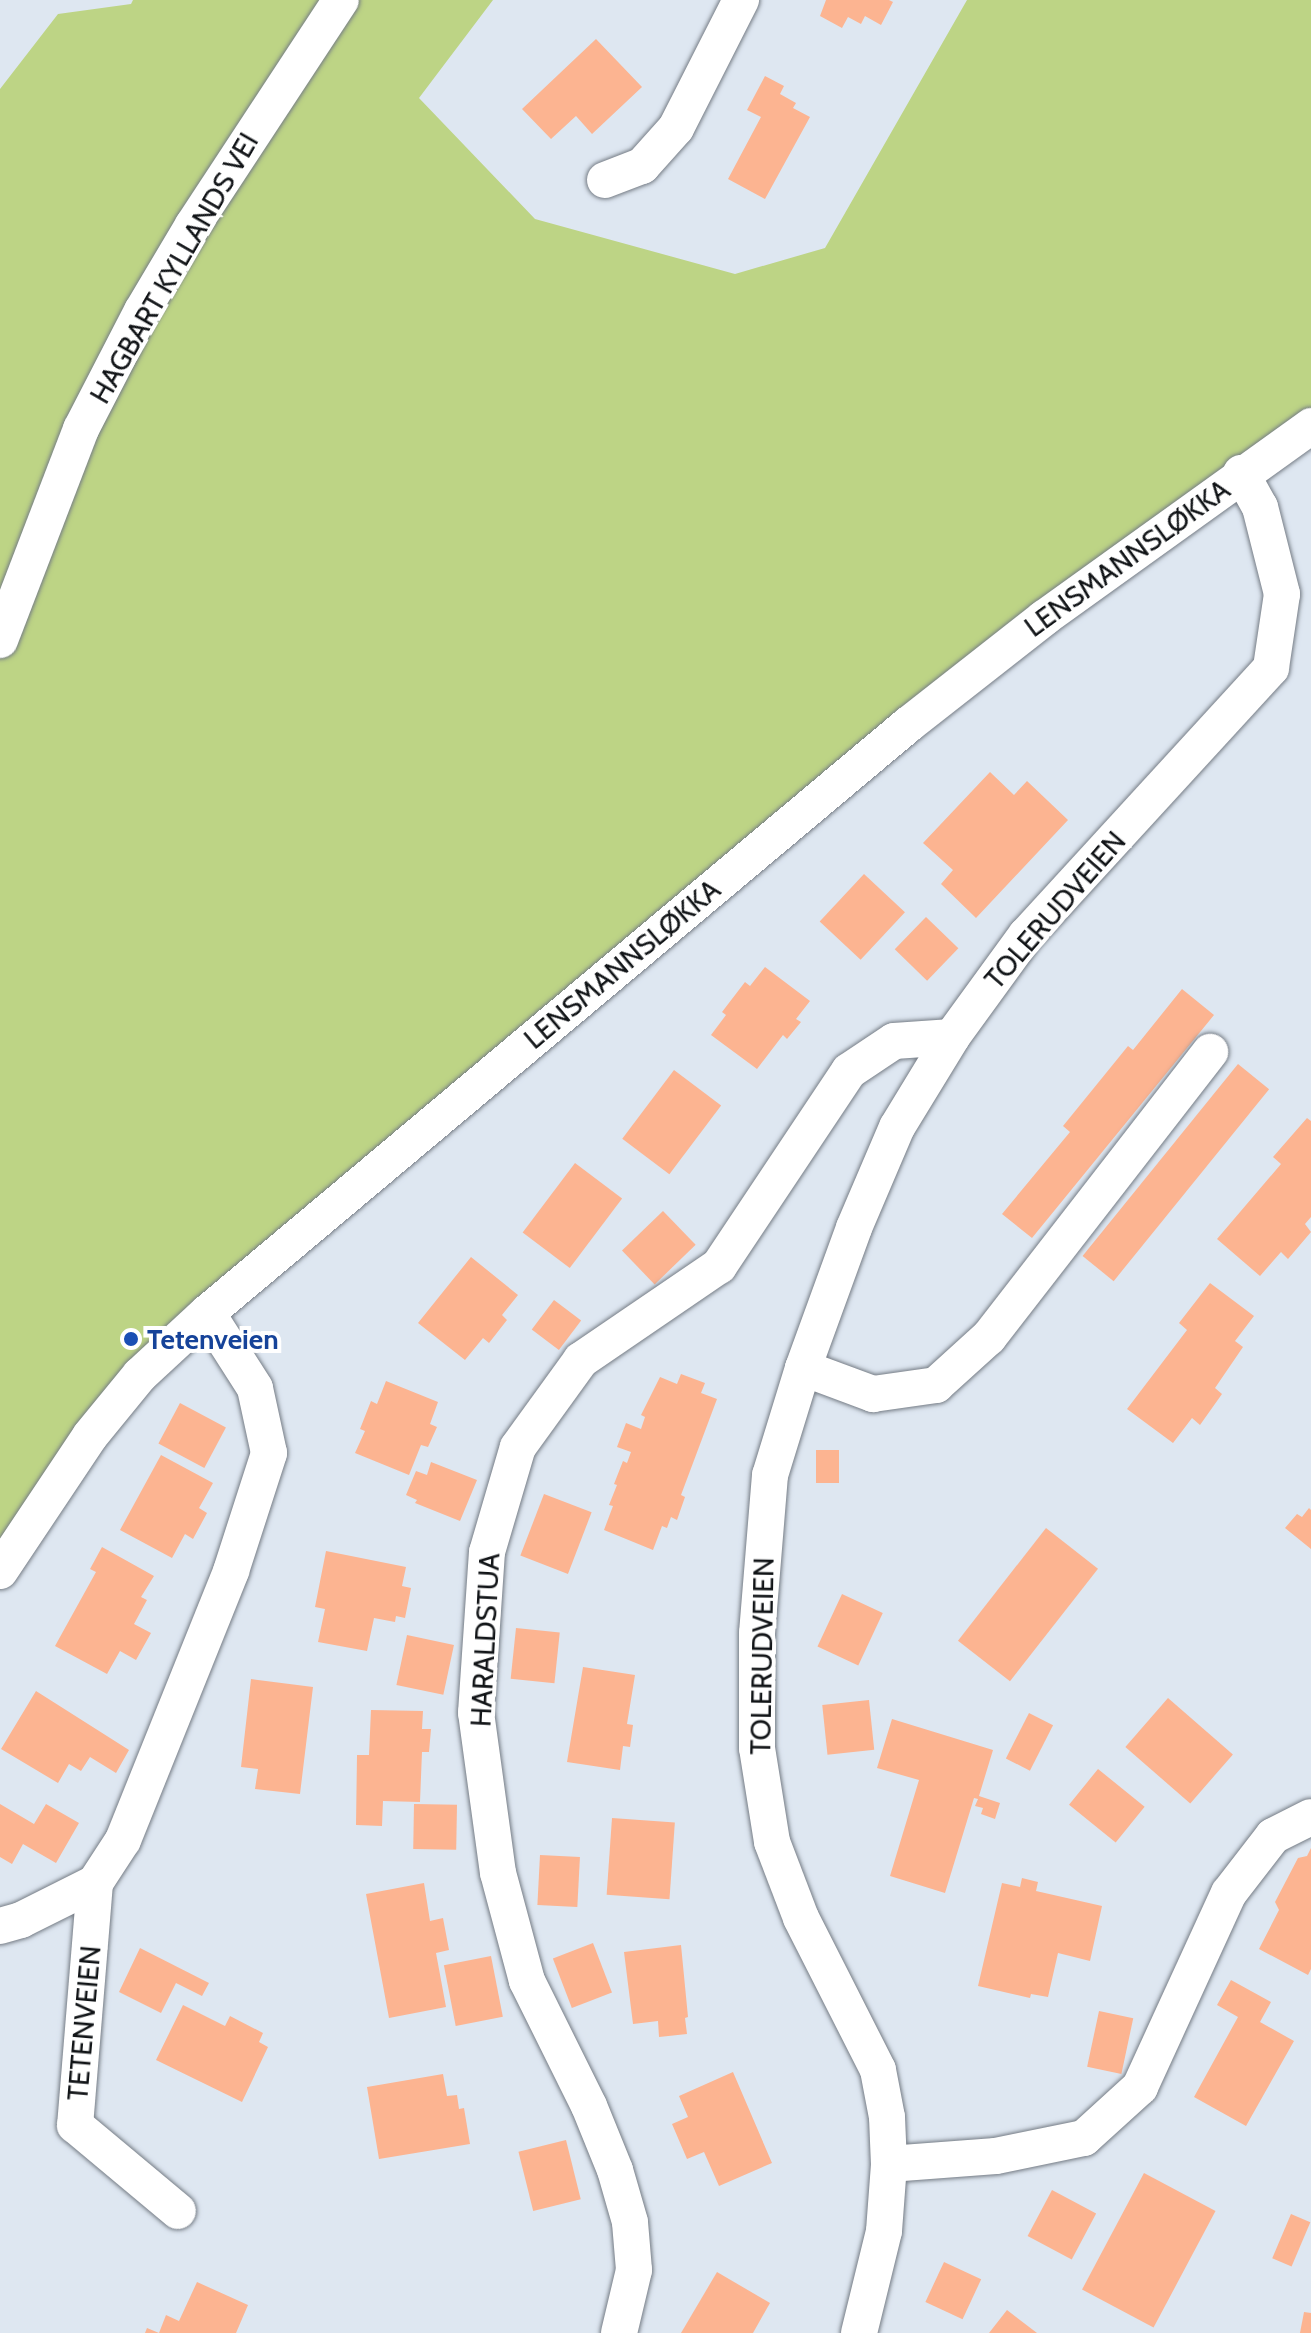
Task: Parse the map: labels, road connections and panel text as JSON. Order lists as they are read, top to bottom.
{
  "streets": {
    "street": [
      "HAGBART KYLLANDS VEI",
      "LENSMANNSLØKKA",
      "TOLERUDVEIEN",
      "HARALDSTUA",
      "TETENVEIEN"
    ]
  },
  "crossings": [
    ["LENSMANNSLØKKA", "TOLERUDVEIEN"],
    ["LENSMANNSLØKKA", "TETENVEIEN"],
    ["TOLERUDVEIEN", "HARALDSTUA"]
  ],
  "places": ["Tetenveien"]
}
